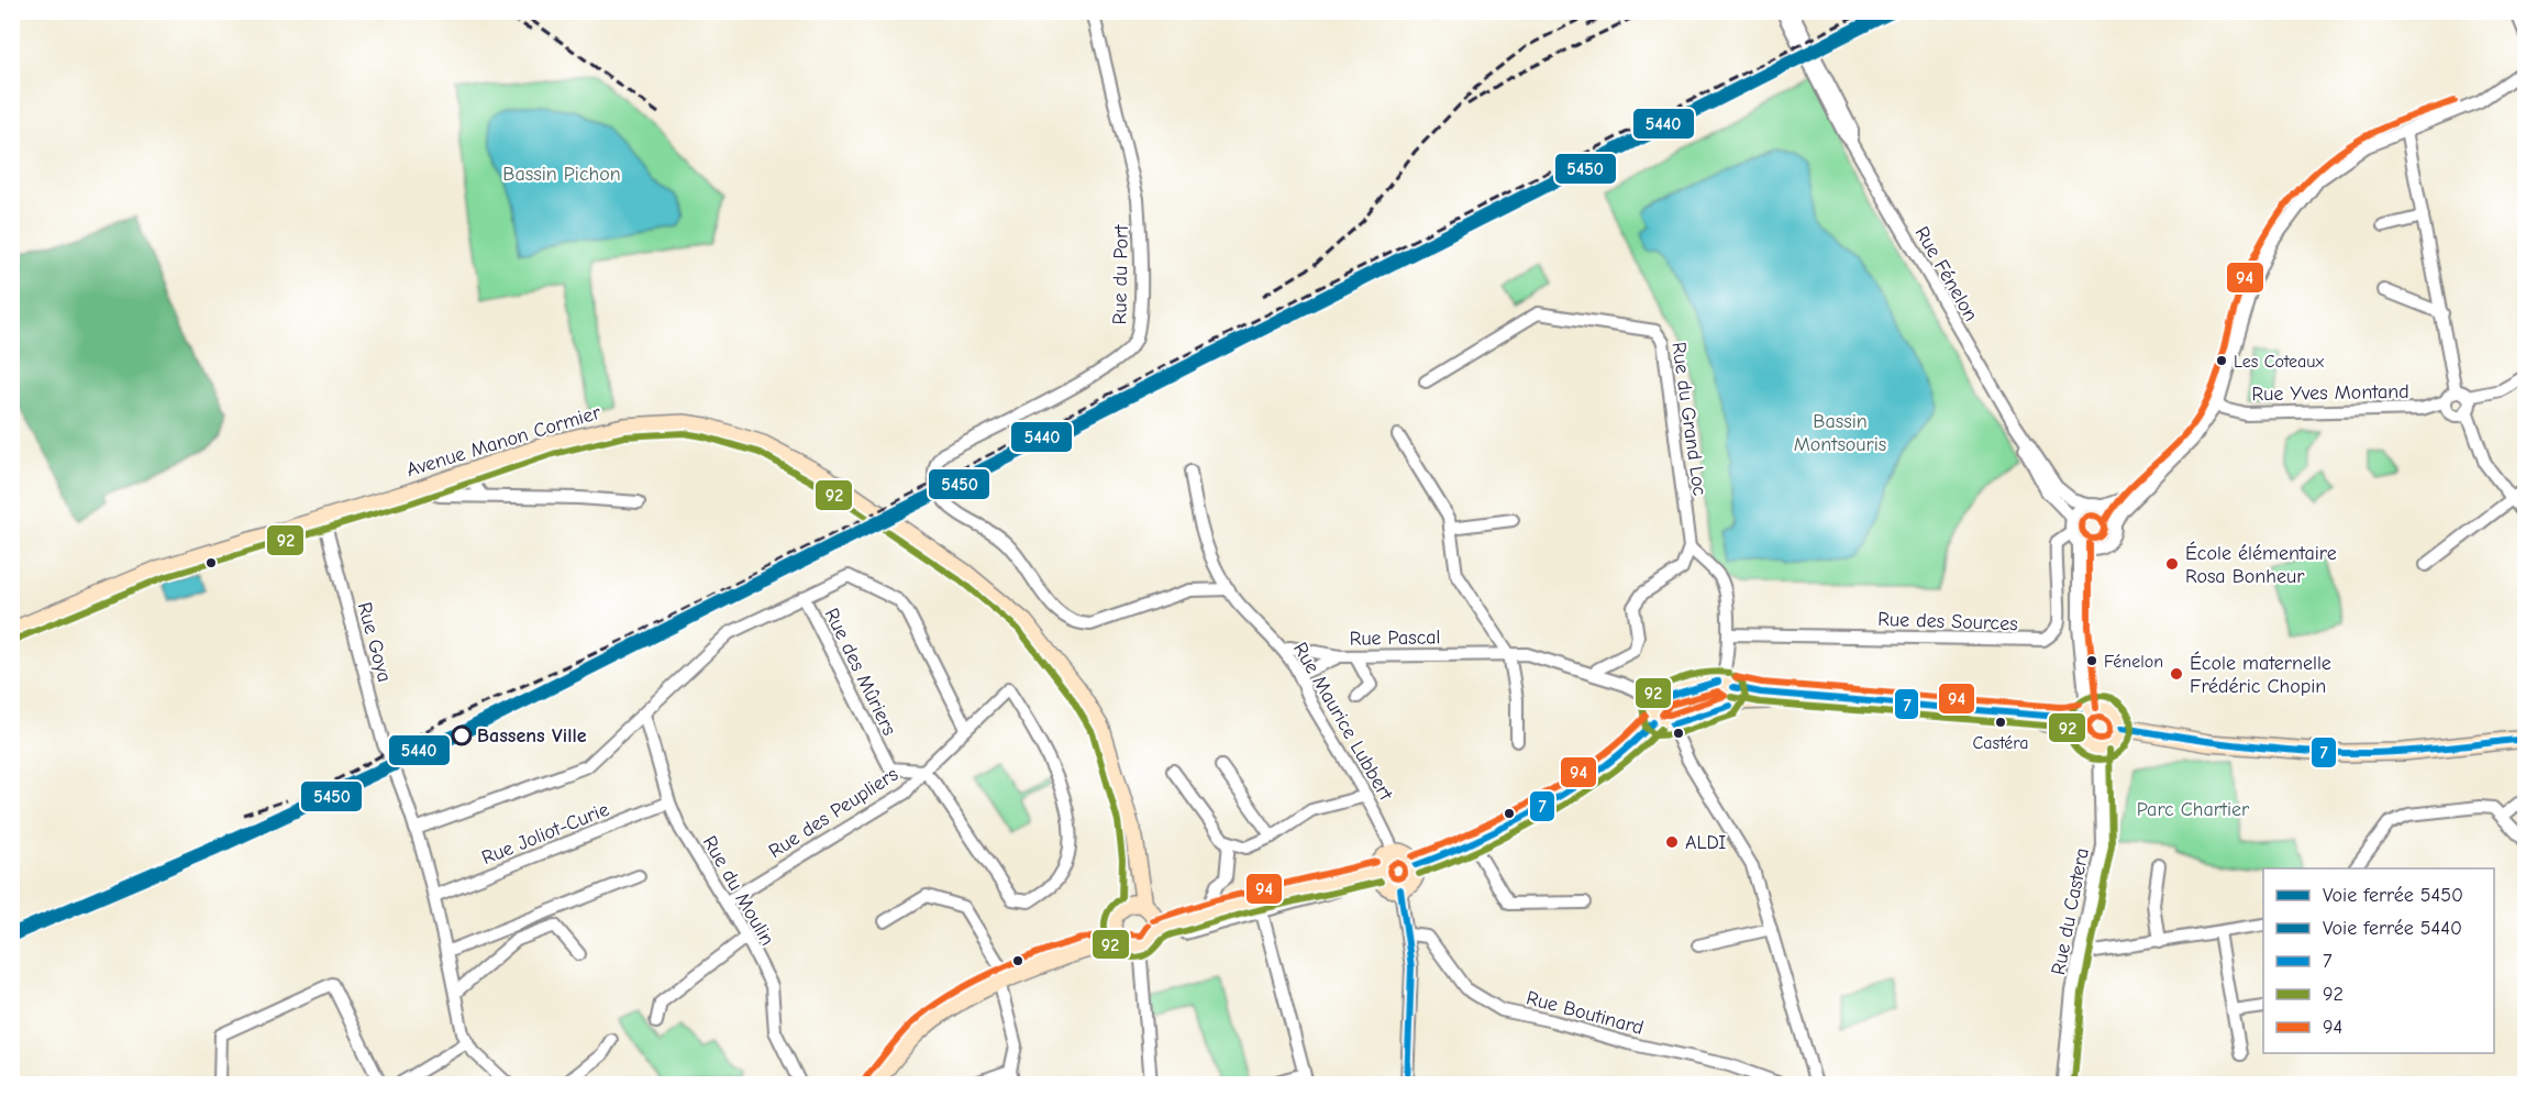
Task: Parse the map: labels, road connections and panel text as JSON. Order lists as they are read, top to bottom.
{
  "streets": {
    "street": [
      "Rue Fénelon",
      "Rue du Port",
      "Rue Yves Montand",
      "Rue du Grand Loc",
      "Avenue Manon Cormier",
      "Rue des Sources",
      "Rue Pascal",
      "Rue Goya",
      "Rue des Mûriers",
      "Rue Maurice Lubbert",
      "Rue des Peupliers",
      "Rue Joliot-Curie",
      "Rue du Moulin",
      "Rue du Castera",
      "Rue Boutinard"
    ]
  },
  "crossings": [
    ["Rue Fénelon", "Rue des Sources"],
    ["Rue du Port", "Rue Maurice Lubbert"],
    ["Avenue Manon Cormier", "Rue Goya"],
    ["Rue Pascal", "Rue Maurice Lubbert"],
    ["Rue Goya", "Rue Joliot-Curie"],
    ["Rue des Mûriers", "Rue des Peupliers"],
    ["Rue des Peupliers", "Rue du Moulin"],
    ["Rue Joliot-Curie", "Rue du Moulin"]
  ],
  "parks": ["Bassin Pichon", "Bassin Montsouris", "Parc Chartier"],
  "places": [
    "Les Coteaux",
    "École élémentaire Rosa Bonheur",
    "Fénelon",
    "École maternelle Frédéric Chopin",
    "Castéra",
    "Bassens Ville",
    "ALDI"
  ],
  "lines": [
    "rail line 5450",
    "rail line 5440",
    "transit line 94",
    "transit line 92",
    "transit line 7"
  ],
  "legend": [
    "Voie ferrée 5450",
    "Voie ferrée 5440",
    "7",
    "92",
    "94"
  ]
}
